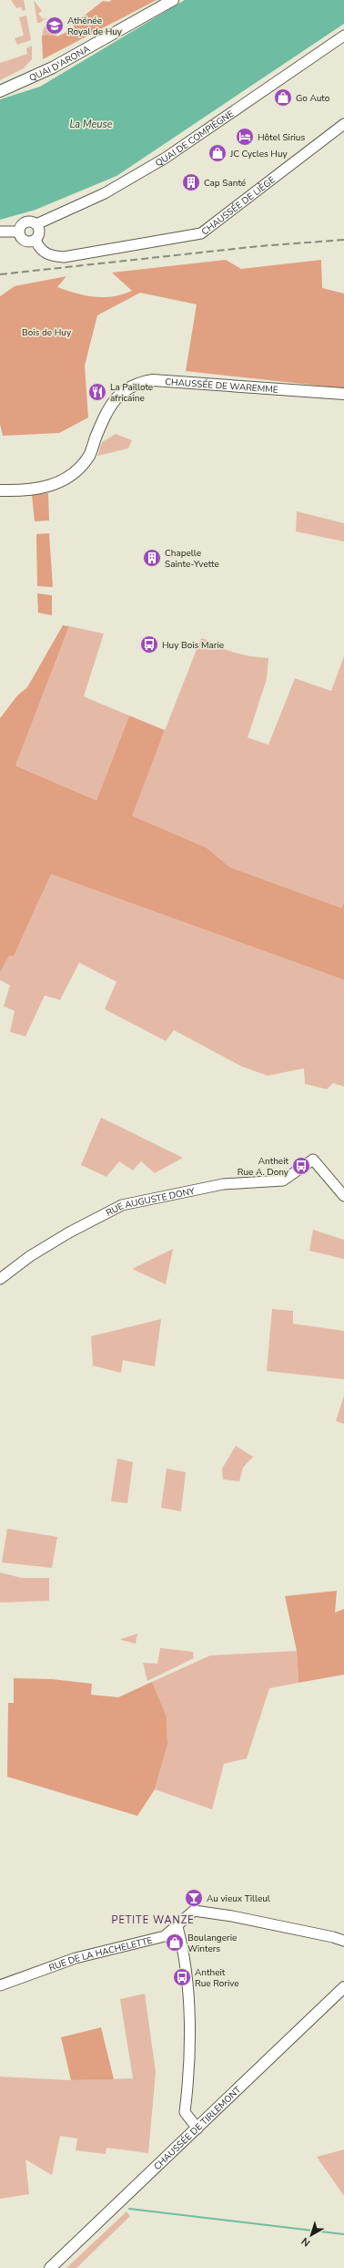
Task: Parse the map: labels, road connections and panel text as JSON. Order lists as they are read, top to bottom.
{
  "streets": {
    "main road": ["QUAI D'ARONA", "CHAUSSÉE DE WAREMME", "CHAUSSÉE DE TIRLEMONT"],
    "street": [
      "QUAI DE COMPIÈGNE",
      "CHAUSSÉE DE LIÈGE",
      "RUE AUGUSTE DONY",
      "RUE DE LA HACHELETTE"
    ]
  },
  "crossings": [
    ["QUAI DE COMPIÈGNE", "CHAUSSÉE DE LIÈGE"]
  ],
  "districts": ["PETITE WANZE"],
  "water": ["La Meuse"],
  "parks": ["Bois de Huy"],
  "places": {
    "school or university": ["Athénée Royal de Huy"],
    "shop": ["Go Auto", "JC Cycles Huy", "Boulangerie Winters"],
    "hotel": ["Hôtel Sirius"],
    "building": ["Cap Santé", "Chapelle Sainte-Yvette"],
    "restaurant": ["La Paillote africaine"],
    "bus stop": ["Huy Bois Marie", "Antheit Rue A. Dony", "Antheit Rue Rorive"],
    "bar": ["Au vieux Tilleul"]
  },
  "north": "bottom left"
}
